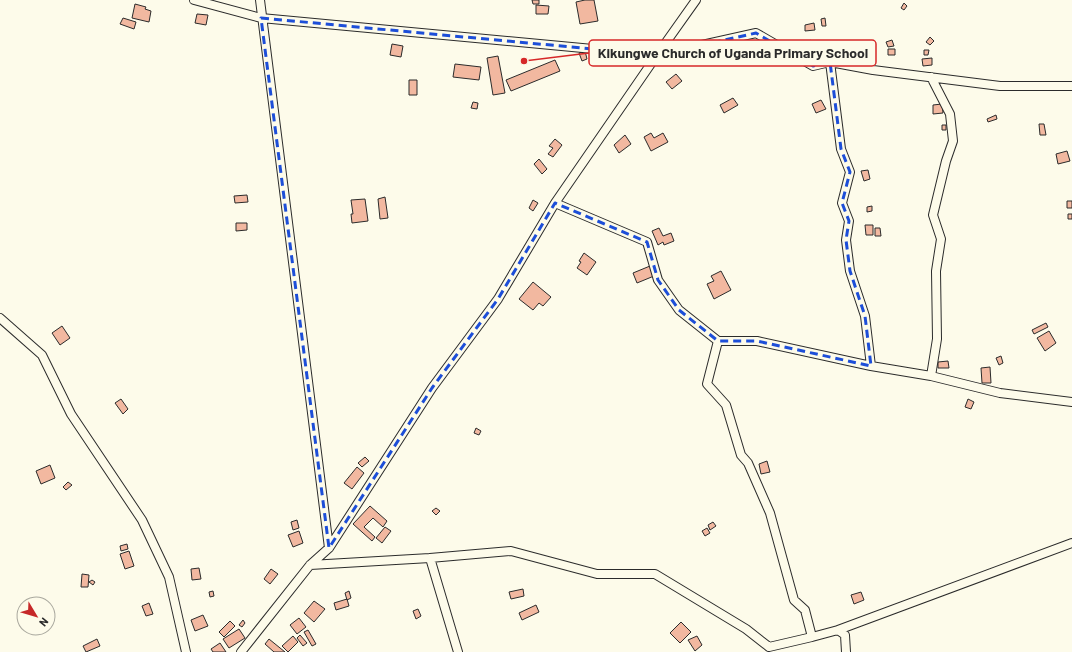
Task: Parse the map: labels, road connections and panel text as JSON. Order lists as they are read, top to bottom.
{
  "places": ["Kikungwe Church of Uganda Primary School"],
  "north": "bottom right"
}
